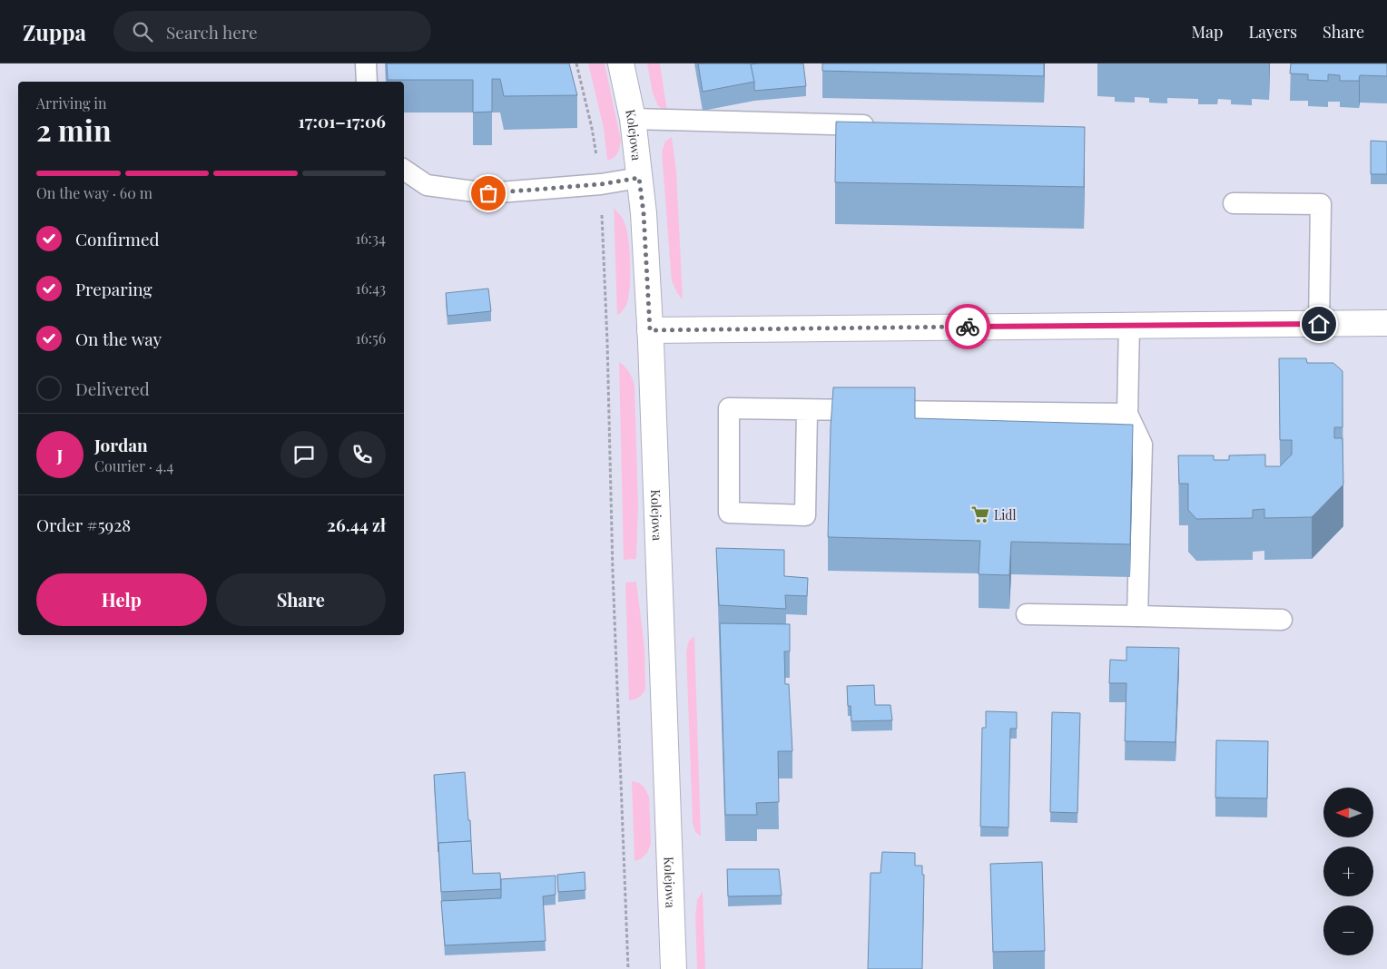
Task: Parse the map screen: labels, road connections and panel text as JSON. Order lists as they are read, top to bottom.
{
  "streets": {
    "street": ["Kolejowa"]
  },
  "places": {
    "supermarket": ["Lidl"]
  },
  "north": "left",
  "page": {
    "header": "Zuppa",
    "search": "Search here",
    "nav": ["Map", "Layers", "Share"],
    "heading": ["2 min", "Arriving in", "17:01–17:06"],
    "panel": [
      "Jordan",
      "Courier · 4.4",
      "Order #5928",
      "26.44 zł"
    ],
    "bar": "On the way · 60 m",
    "list": [
      ["Confirmed", "16:34"],
      ["Preparing", "16:43"],
      ["On the way", "16:56"],
      "Delivered"
    ],
    "round": "J",
    "buttons": ["Help", "Share"],
    "map_buttons": ["+", "−"]
  }
}
